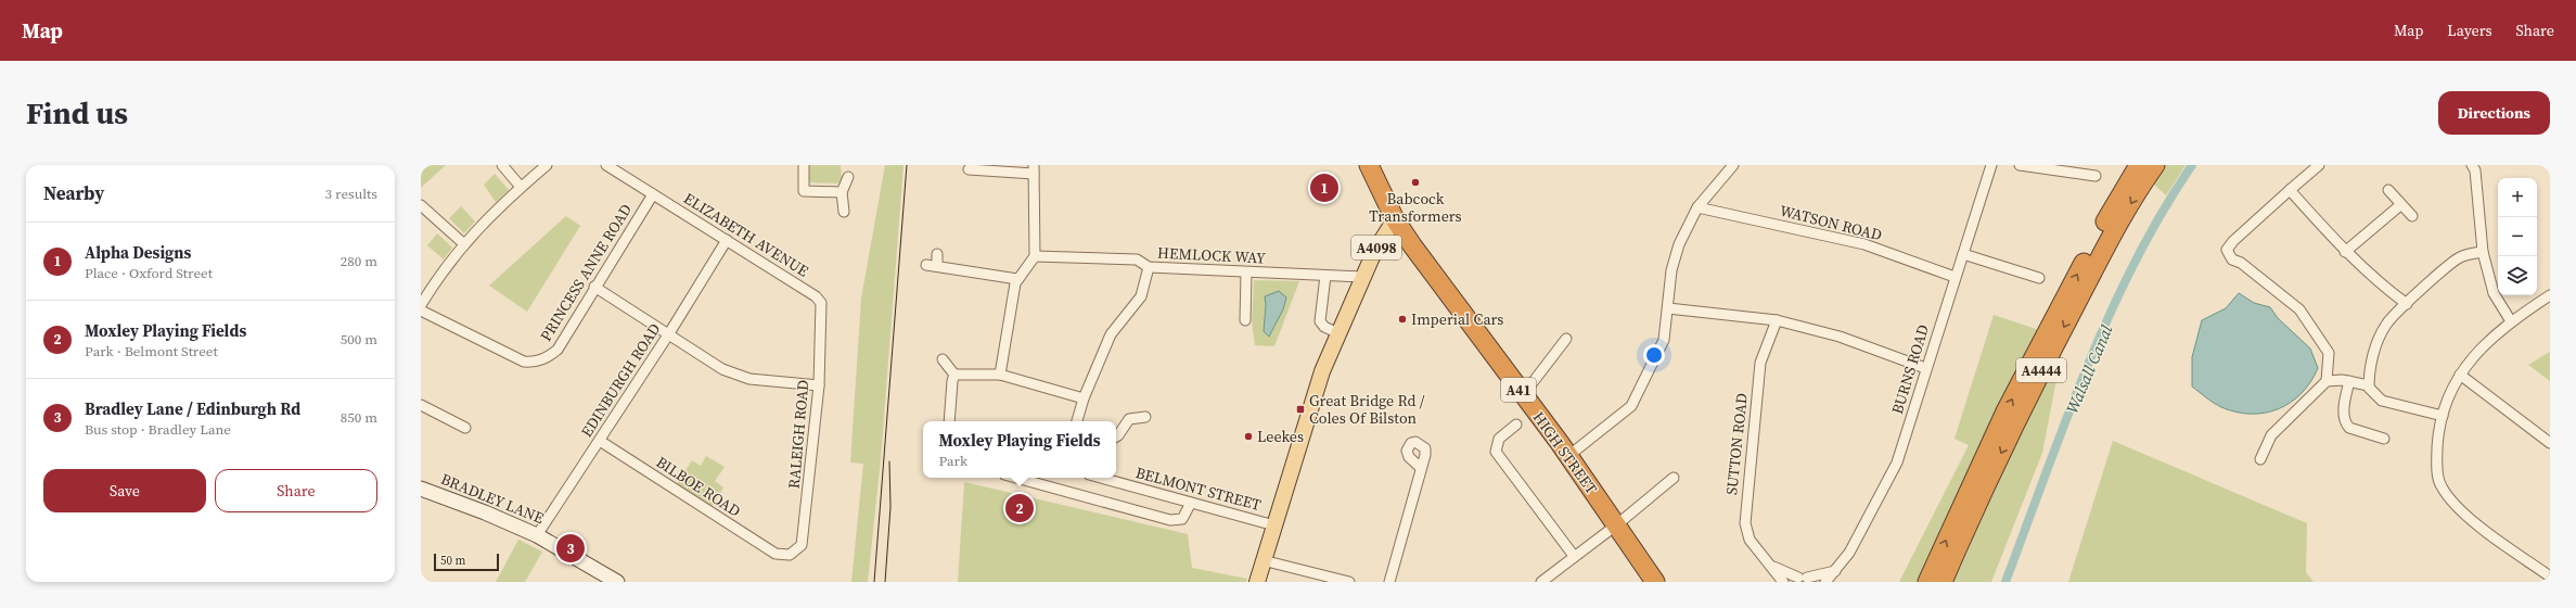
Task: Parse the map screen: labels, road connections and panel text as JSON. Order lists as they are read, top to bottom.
{
  "streets": {
    "highway": ["A4444", "A41", "HIGH STREET"],
    "main road": ["A4098"],
    "street": [
      "WATSON ROAD",
      "ELIZABETH AVENUE",
      "HEMLOCK WAY",
      "PRINCESS ANNE ROAD",
      "BURNS ROAD",
      "EDINBURGH ROAD",
      "RALEIGH ROAD",
      "SUTTON ROAD",
      "BILBOE ROAD",
      "BELMONT STREET",
      "BRADLEY LANE"
    ]
  },
  "crossings": [
    ["WATSON ROAD", "BURNS ROAD"],
    ["ELIZABETH AVENUE", "PRINCESS ANNE ROAD"],
    ["ELIZABETH AVENUE", "EDINBURGH ROAD"],
    ["ELIZABETH AVENUE", "RALEIGH ROAD"],
    ["A4098", "HEMLOCK WAY"],
    ["A4098", "A41"],
    ["A4098", "HIGH STREET"],
    ["A4098", "BELMONT STREET"],
    ["EDINBURGH ROAD", "BILBOE ROAD"],
    ["EDINBURGH ROAD", "BRADLEY LANE"],
    ["A41", "HIGH STREET"],
    ["RALEIGH ROAD", "BILBOE ROAD"]
  ],
  "water": ["Walsall Canal"],
  "places": {
    "other": ["Babcock Transformers", "Imperial Cars", "Leekes"],
    "transit": ["Great Bridge Rd / Coles Of Bilston"]
  },
  "scale_bar": "50 m",
  "page": {
    "header": "Map",
    "nav": ["Map", "Layers", "Share"],
    "buttons": [
      "Directions",
      ["Save", "Share"]
    ],
    "title": "Find us",
    "heading": ["Nearby", "3 results"],
    "pins": ["1", "2", "3"],
    "map_buttons": ["+", "−"],
    "list": [
      {
        "mark": "1",
        "name": "Alpha Designs",
        "note": "Place · Oxford Street",
        "value": "280 m"
      },
      {
        "mark": "2",
        "name": "Moxley Playing Fields",
        "note": "Park · Belmont Street",
        "value": "500 m"
      },
      {
        "mark": "3",
        "name": "Bradley Lane / Edinburgh Rd",
        "note": "Bus stop · Bradley Lane",
        "value": "850 m"
      }
    ],
    "popup": ["Moxley Playing Fields", "Park"],
    "scale": "50 m"
  }
}
